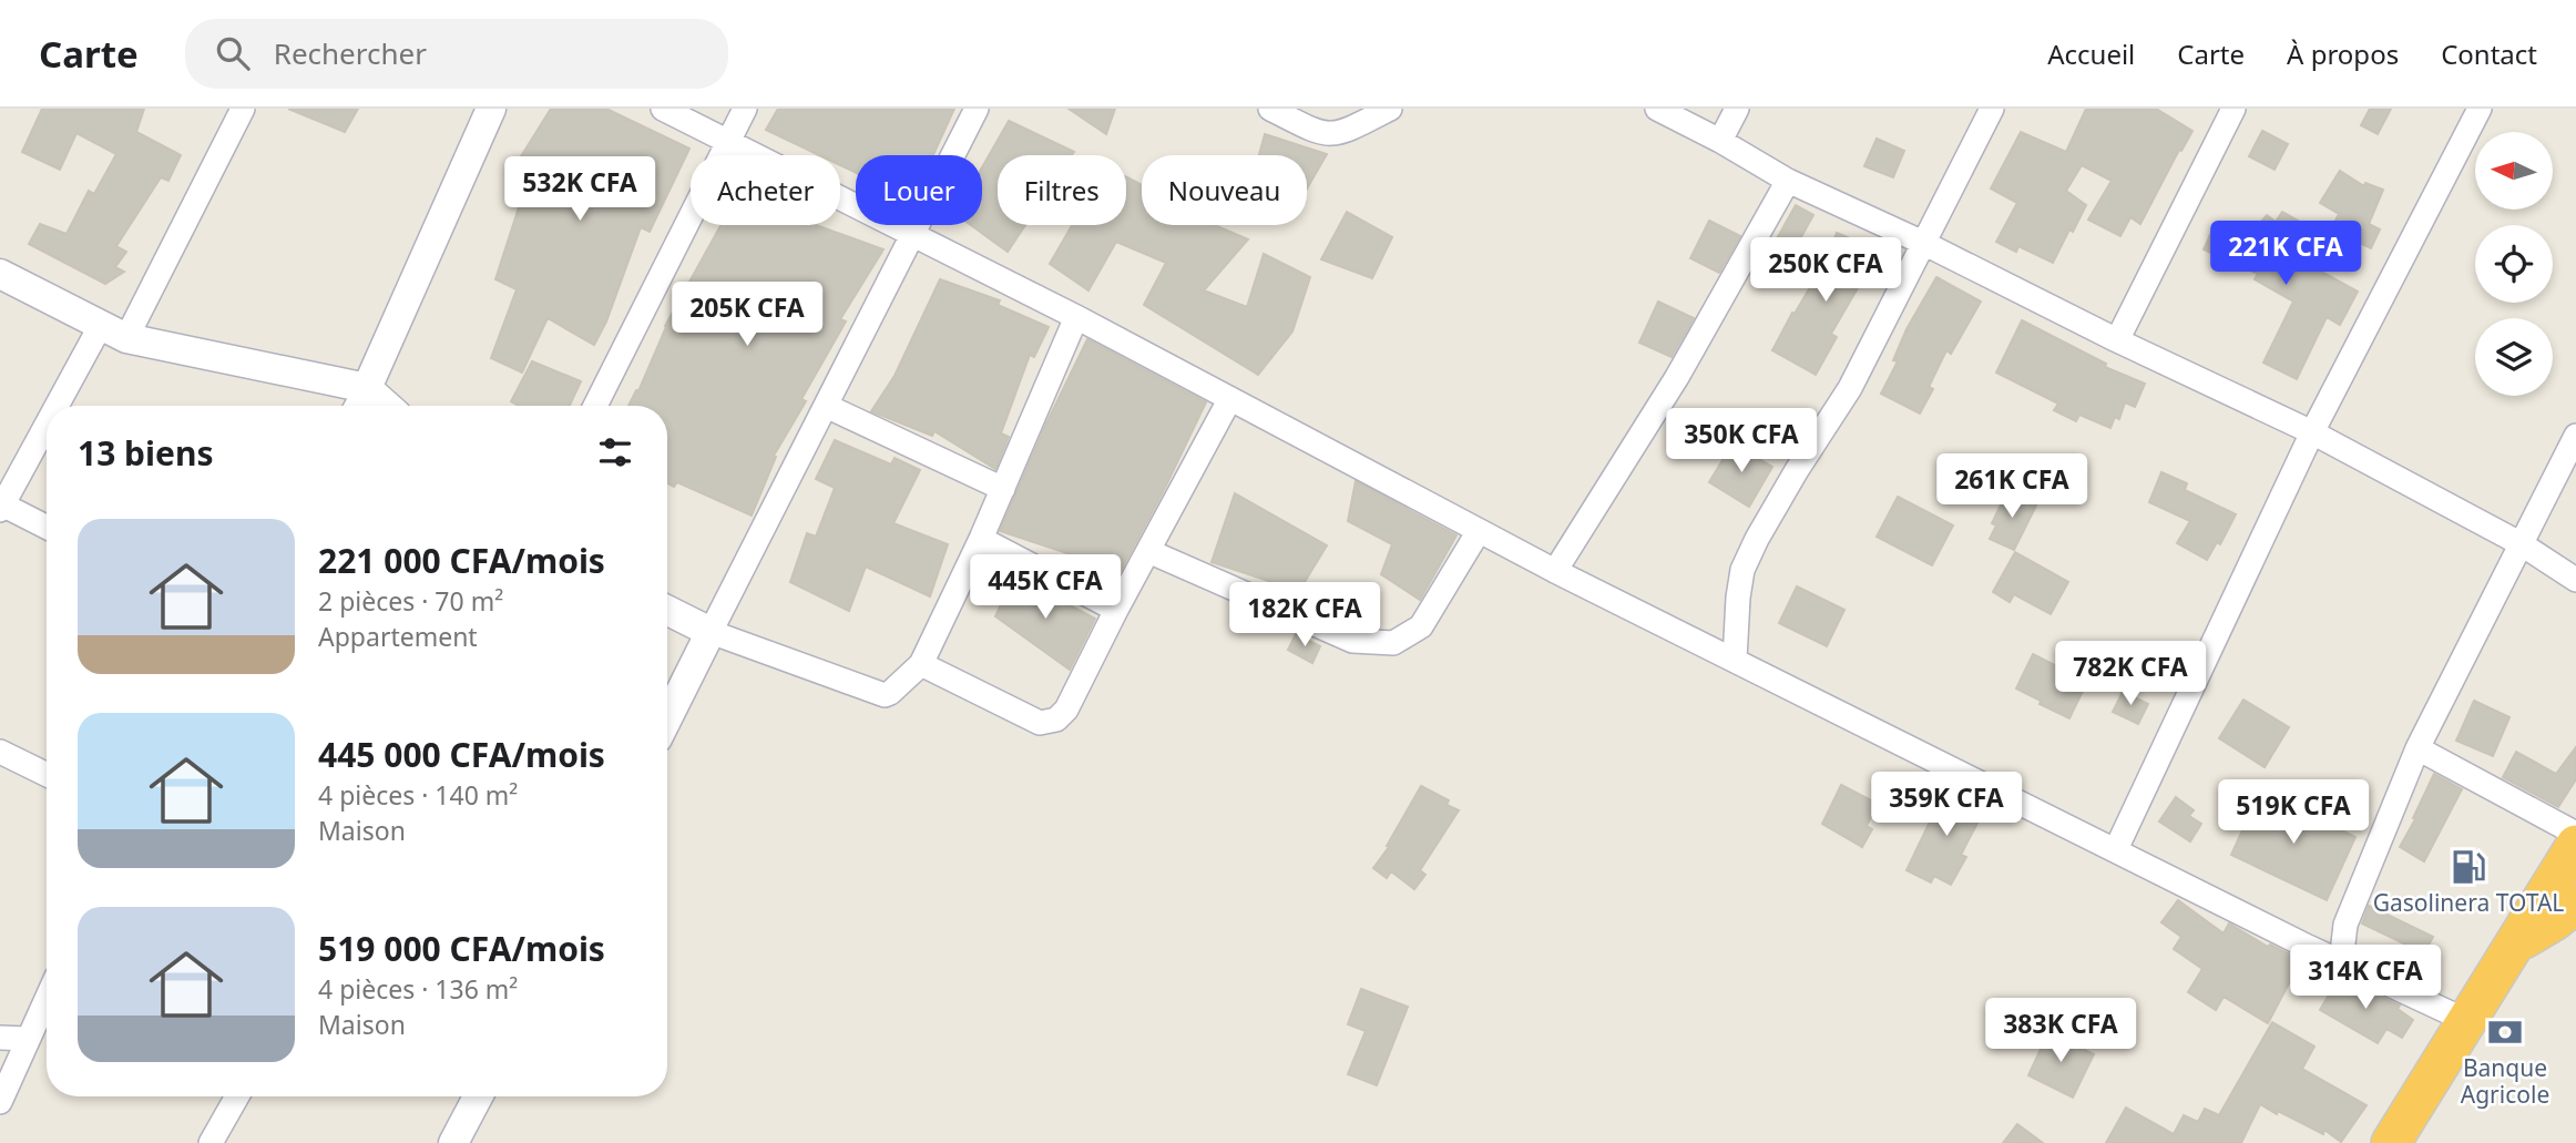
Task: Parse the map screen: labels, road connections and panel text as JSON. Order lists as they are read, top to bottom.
{
  "places": {
    "fuel station": ["Gasolinera TOTAL"],
    "bank": ["Banque Agricole"]
  },
  "north": "left",
  "page": {
    "header": "Carte",
    "search": "Rechercher",
    "nav": [
      "Accueil",
      "Carte",
      "À propos",
      "Contact"
    ],
    "chip": [
      "Acheter",
      "Louer",
      "Filtres",
      "Nouveau"
    ],
    "price": [
      "532K CFA",
      "221K CFA",
      "250K CFA",
      "205K CFA",
      "350K CFA",
      "261K CFA",
      "445K CFA",
      "182K CFA",
      "782K CFA",
      "359K CFA",
      "519K CFA",
      "314K CFA",
      "383K CFA"
    ],
    "heading": "13 biens",
    "list": [
      {
        "name": "221 000 CFA/mois",
        "note": "2 pièces · 70 m² · Appartement"
      },
      {
        "name": "445 000 CFA/mois",
        "note": "4 pièces · 140 m² · Maison"
      },
      {
        "name": "519 000 CFA/mois",
        "note": "4 pièces · 136 m² · Maison"
      }
    ]
  }
}
